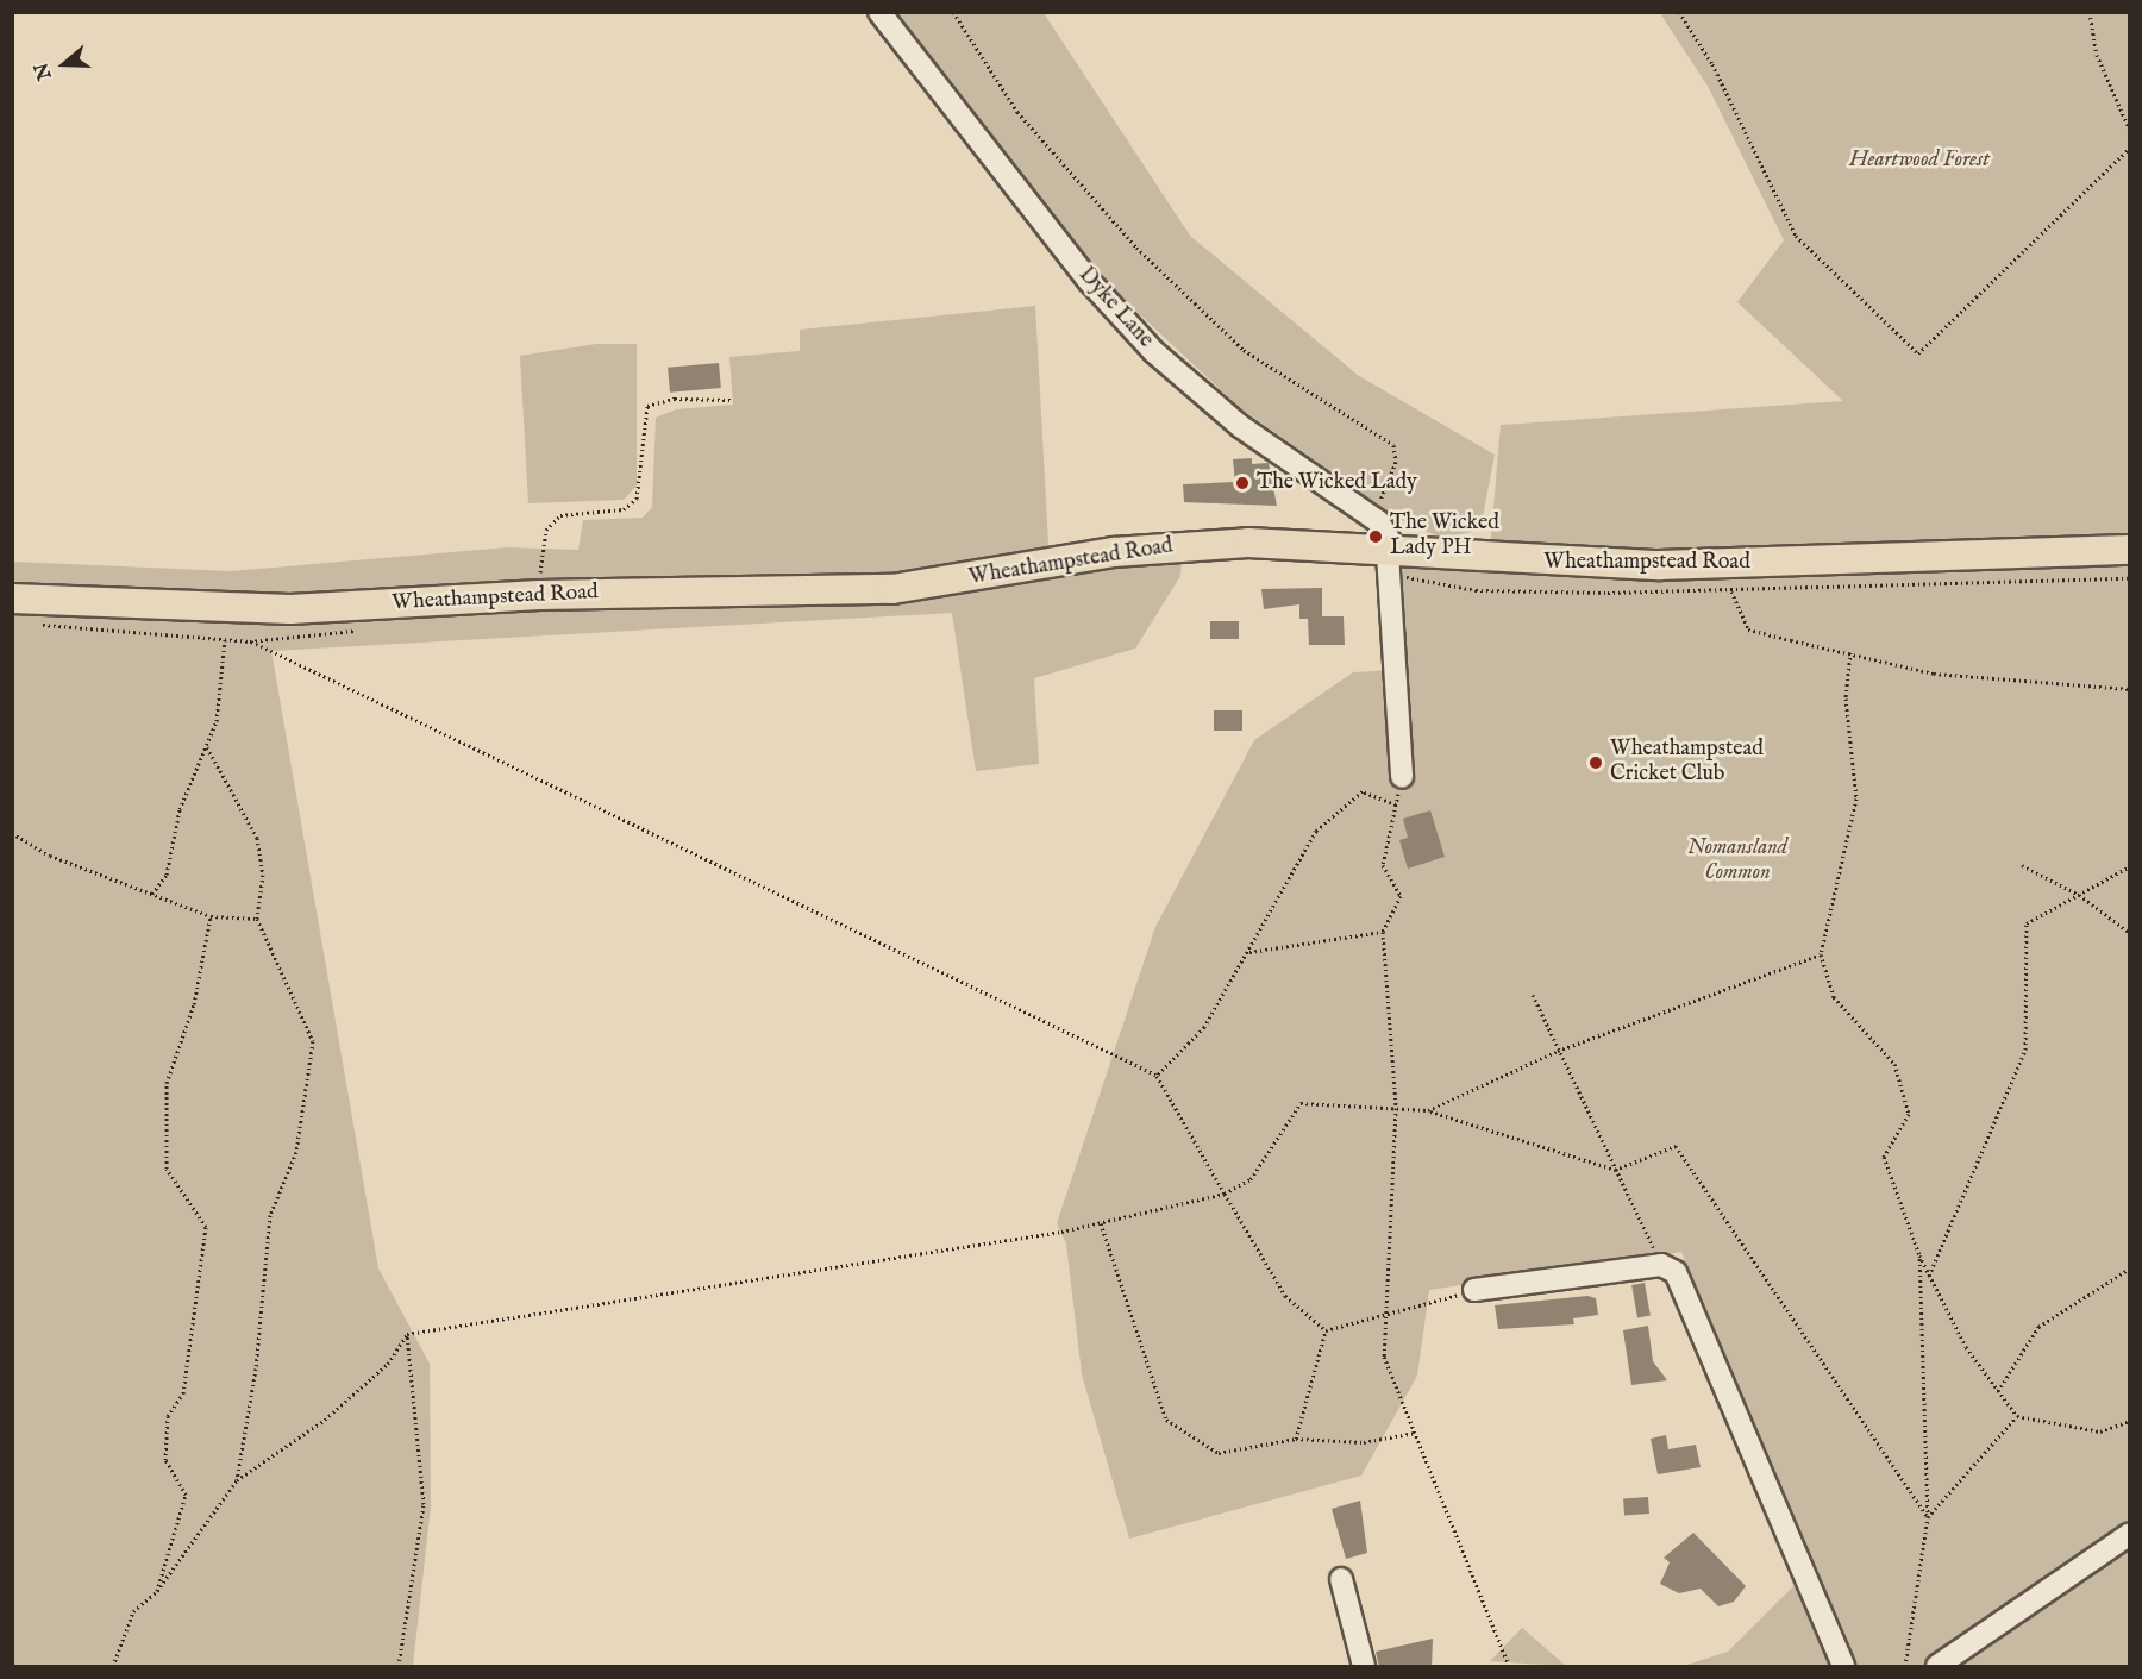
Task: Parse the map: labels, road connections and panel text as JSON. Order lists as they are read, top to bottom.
{
  "streets": {
    "main road": ["Wheathampstead Road"],
    "street": ["Dyke Lane"]
  },
  "crossings": [
    ["Dyke Lane", "Wheathampstead Road"]
  ],
  "parks": ["Heartwood Forest", "Nomansland Common"],
  "places": ["The Wicked Lady", "The Wicked Lady PH", "Wheathampstead Cricket Club"],
  "north": "left"
}
